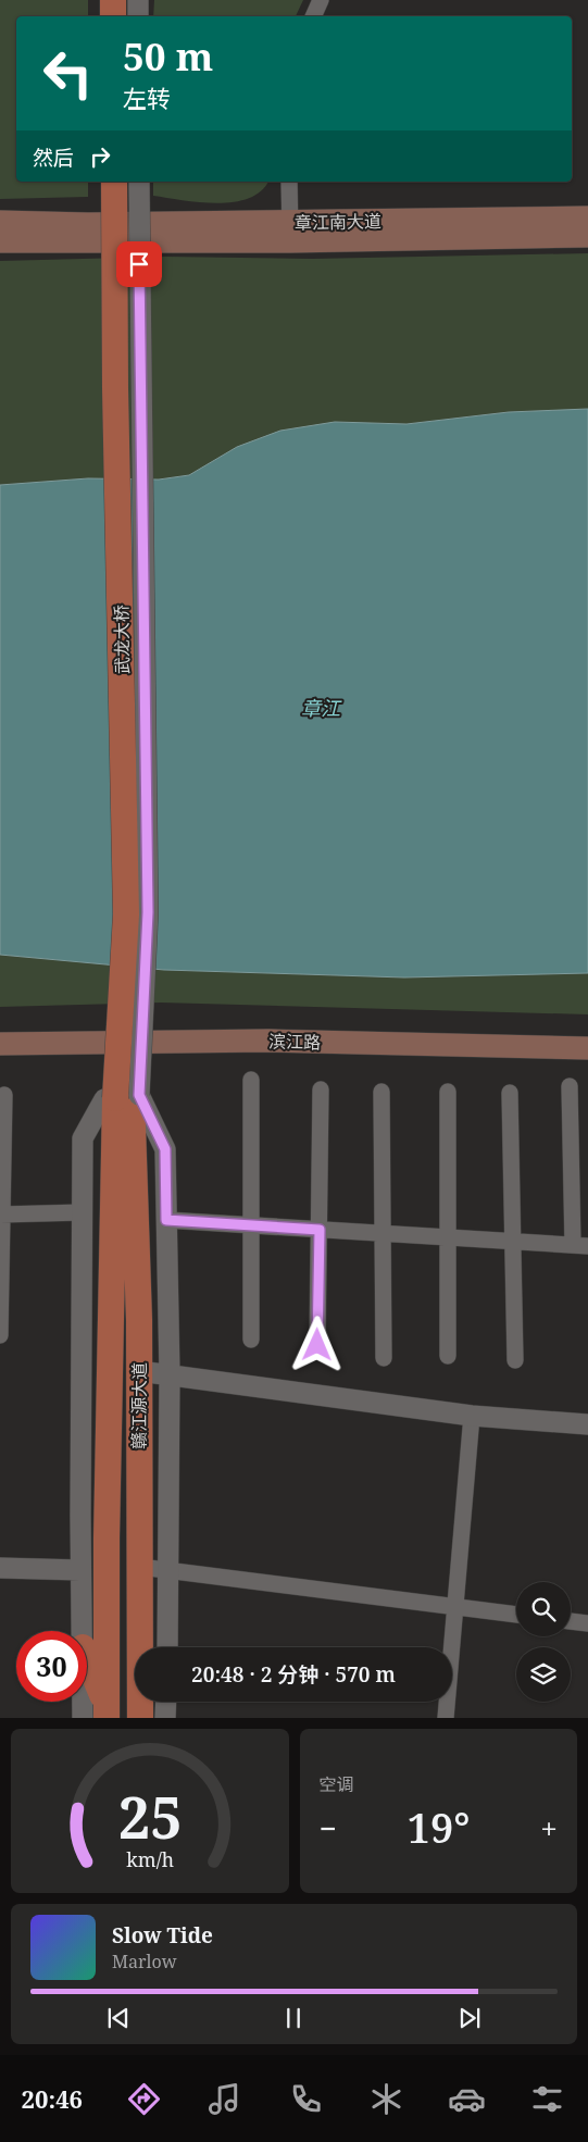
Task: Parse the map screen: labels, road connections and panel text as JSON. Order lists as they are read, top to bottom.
{
  "streets": {
    "main road": [
      "章江南大道",
      "武龙大桥",
      "滨江路",
      "赣江源大道"
    ]
  },
  "crossings": [
    ["武龙大桥", "赣江源大道"]
  ],
  "water": ["章江"],
  "page": {
    "turn": ["50 m", "左转"],
    "then": "然后",
    "limit": "30",
    "trip": "20:48 · 2 分钟 · 570 m",
    "tile": "空调",
    "heat": ["−", "19°", "+"],
    "song": ["Slow Tide", "Marlow"],
    "tabs": "20:46",
    "gauge": ["25", "km/h"]
  }
}
